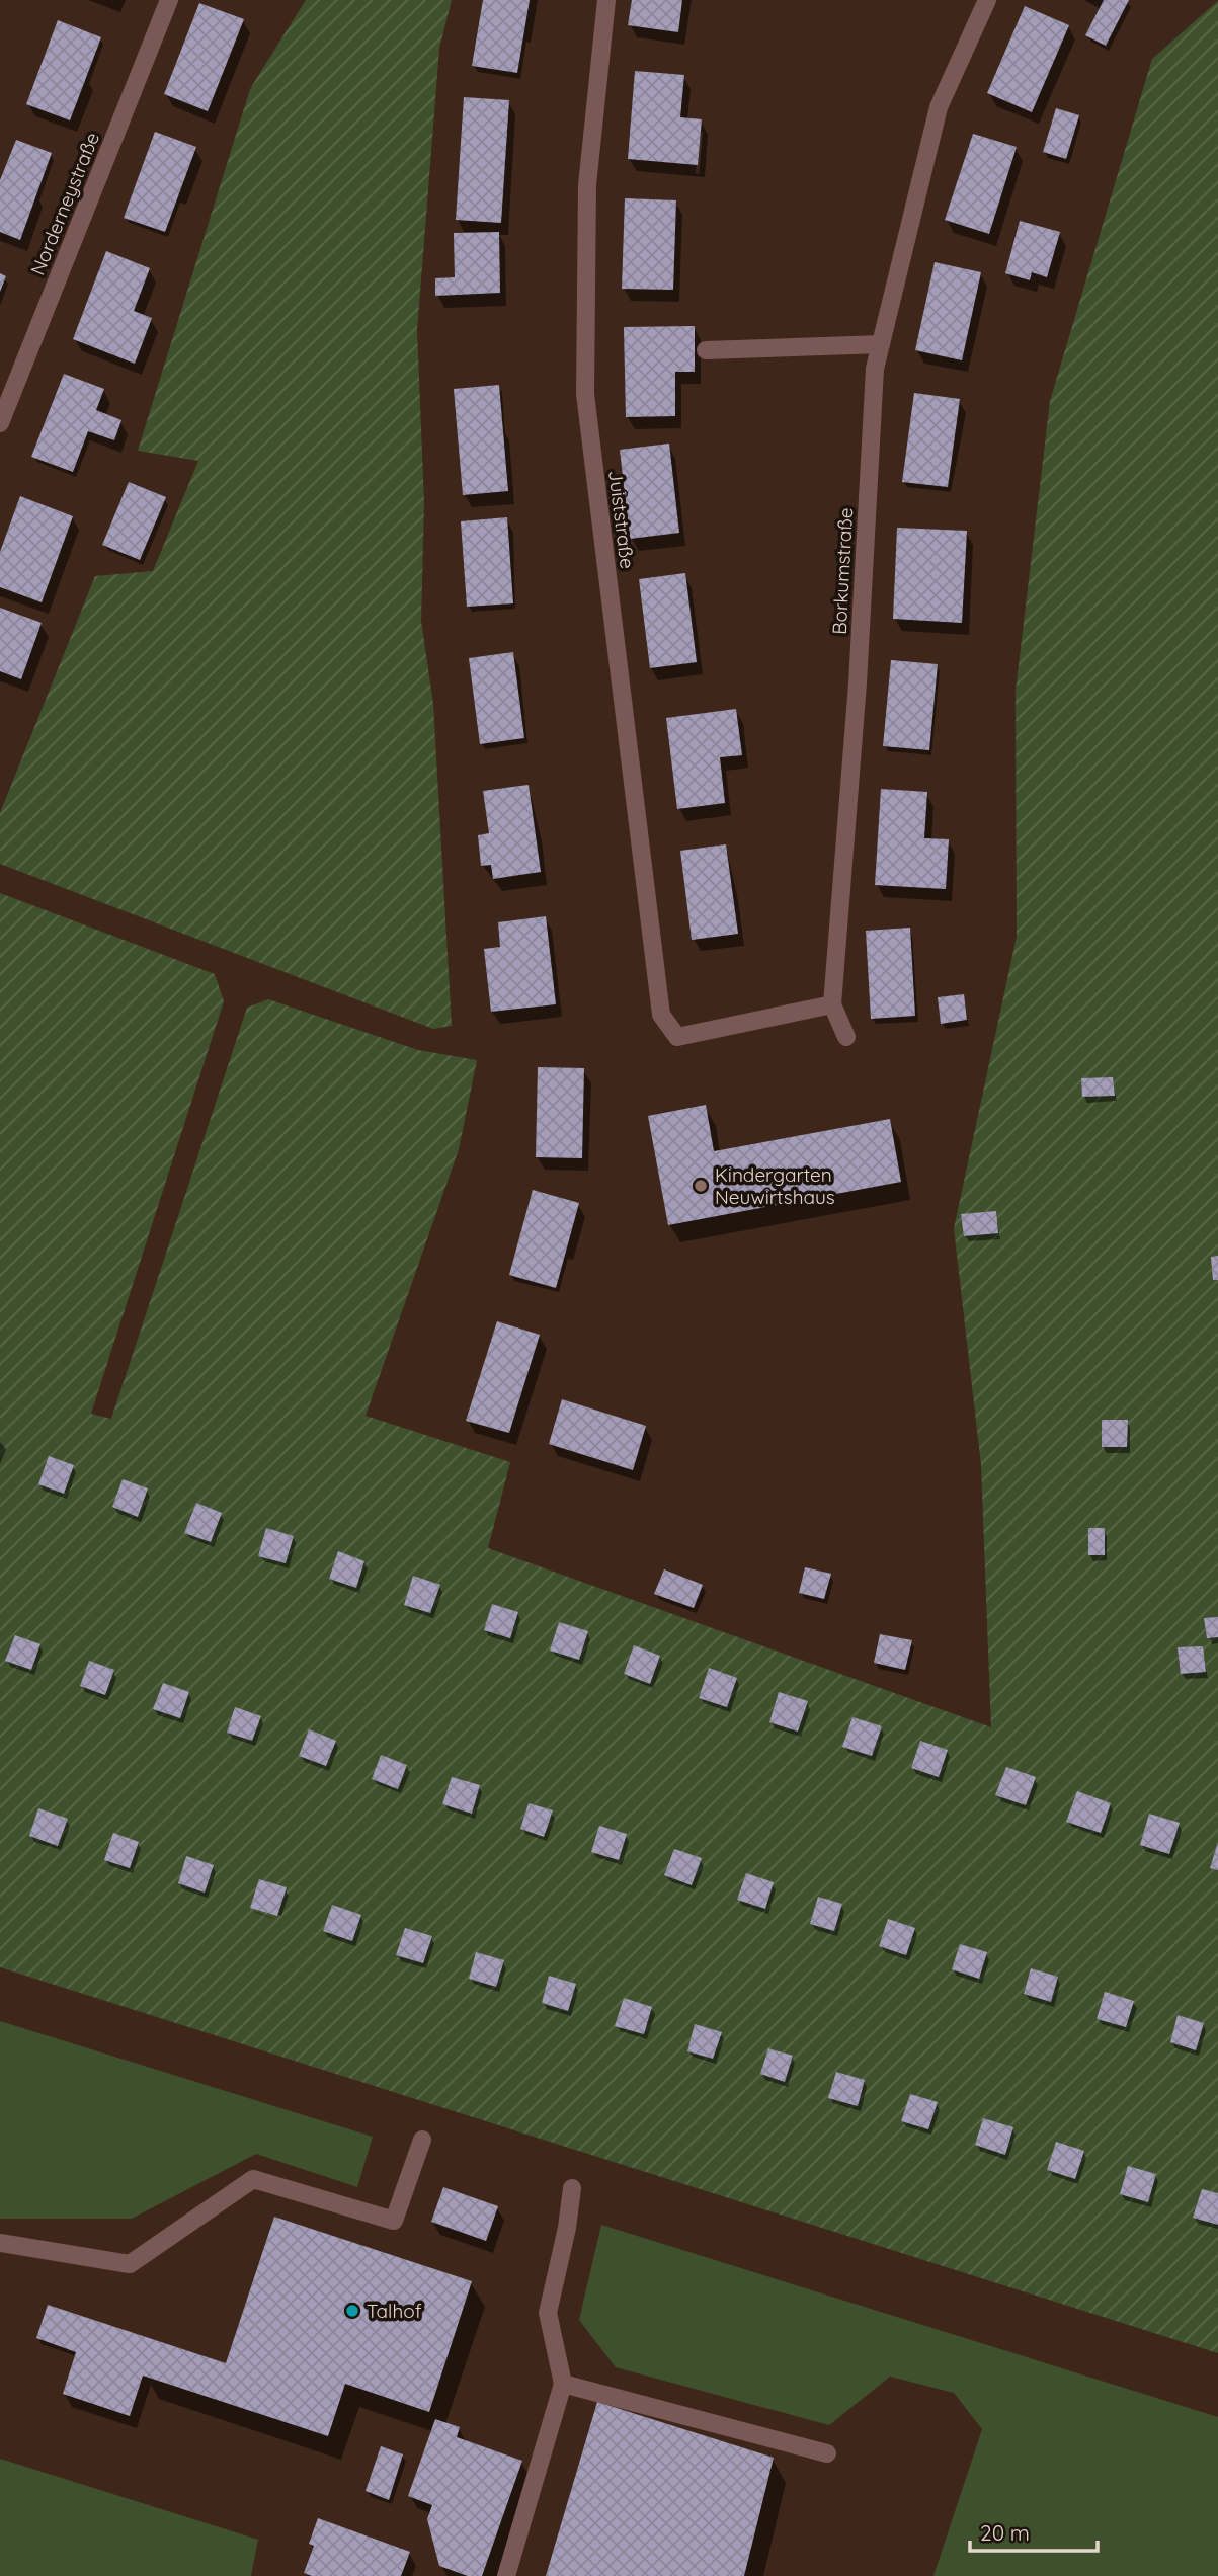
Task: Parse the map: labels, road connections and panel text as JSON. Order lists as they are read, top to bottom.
{
  "streets": {
    "street": ["Norderneystraße", "Juiststraße", "Borkumstraße"]
  },
  "crossings": [
    ["Juiststraße", "Borkumstraße"]
  ],
  "places": ["Kindergarten Neuwirtshaus", "Talhof"],
  "scale_bar": "20 m"
}
